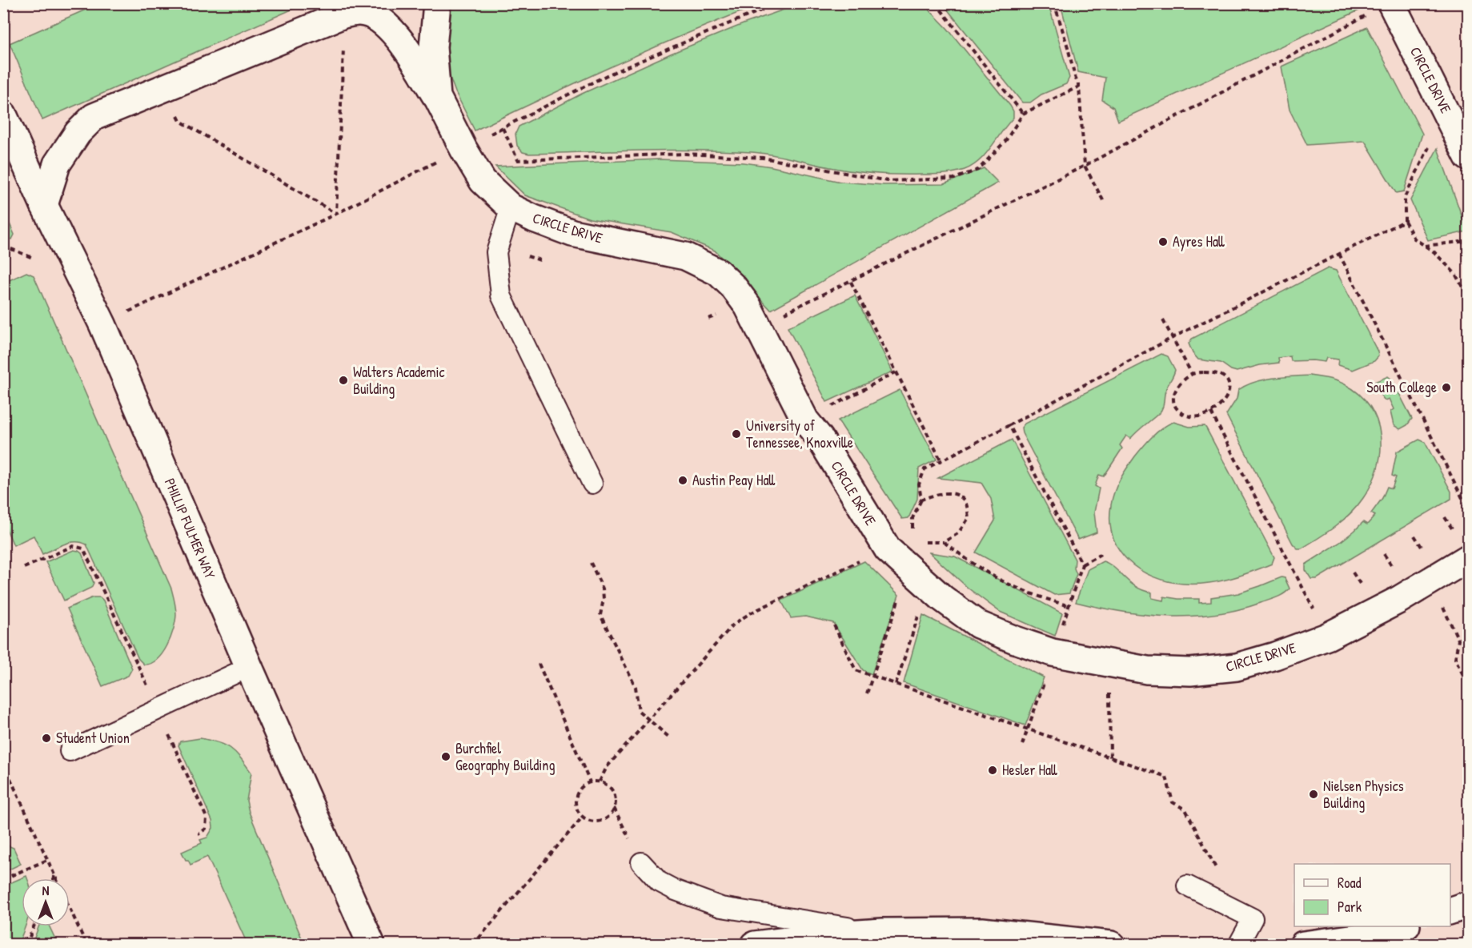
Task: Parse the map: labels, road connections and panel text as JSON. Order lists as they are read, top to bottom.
{
  "streets": {
    "street": ["CIRCLE DRIVE", "PHILLIP FULMER WAY"]
  },
  "places": [
    "Ayres Hall",
    "Walters Academic Building",
    "South College",
    "University of Tennessee, Knoxville",
    "Austin Peay Hall",
    "Student Union",
    "Burchfiel Geography Building",
    "Hesler Hall",
    "Nielsen Physics Building"
  ],
  "legend": ["Road", "Park"],
  "north": "top"
}
